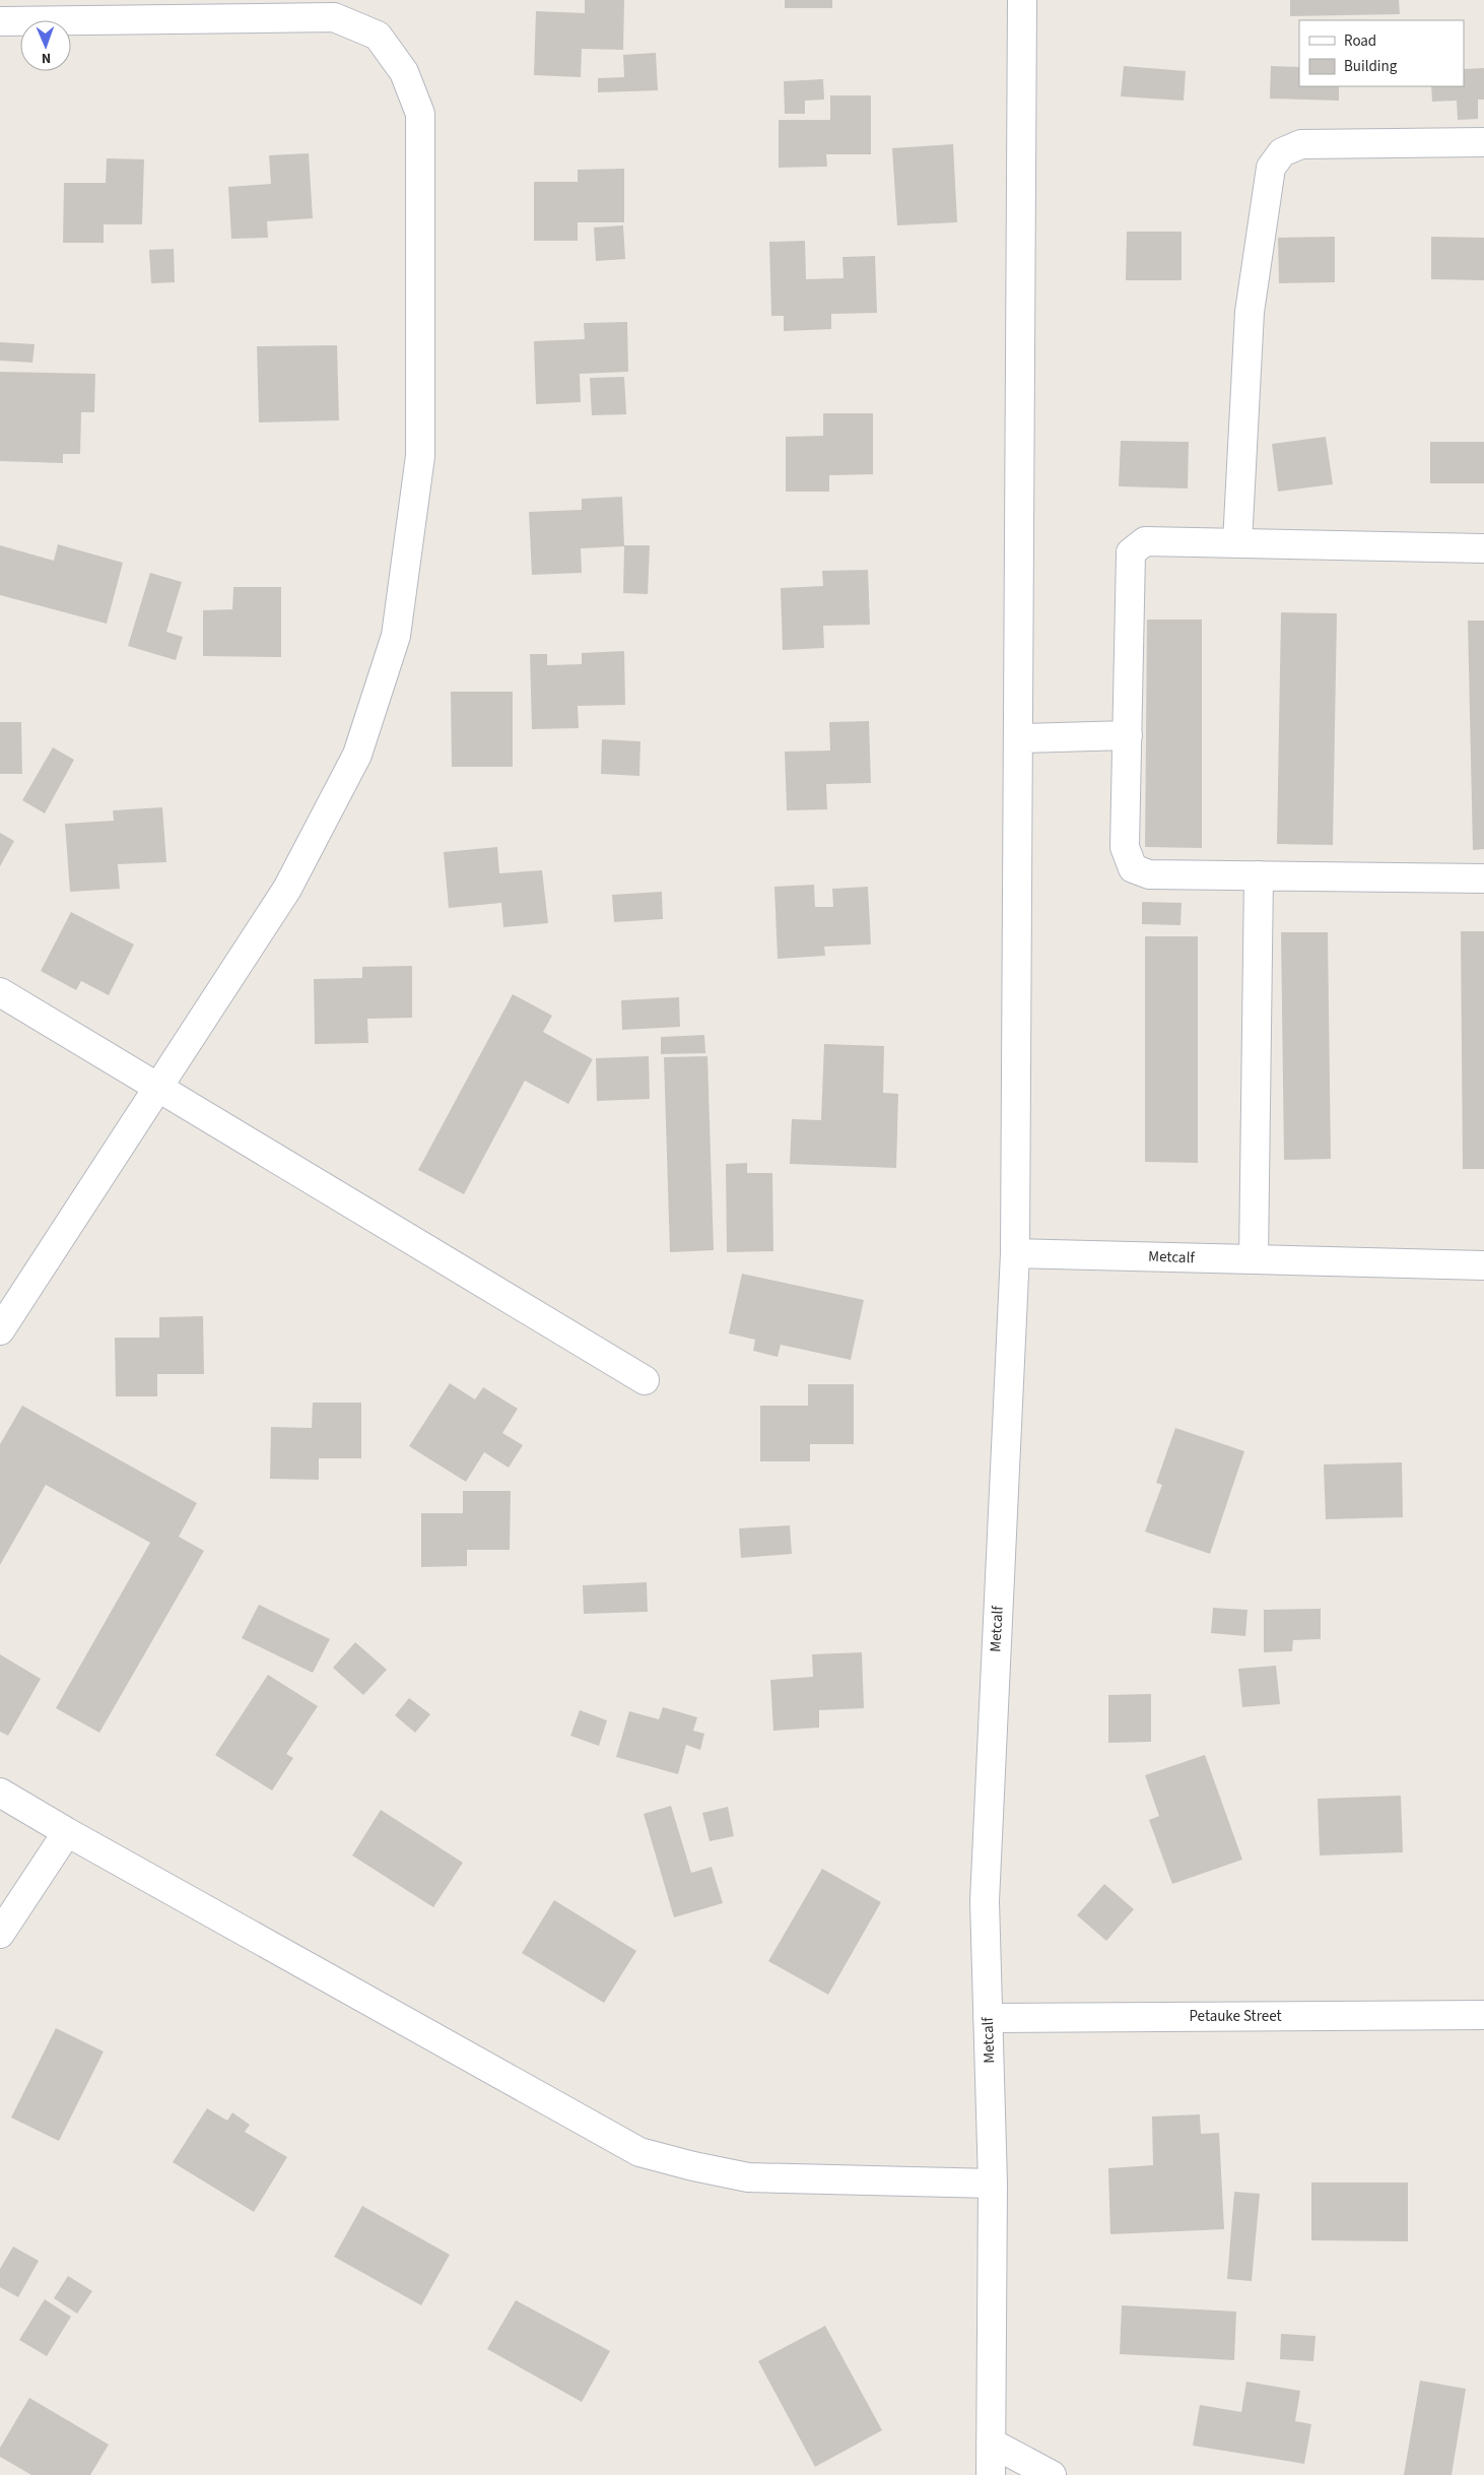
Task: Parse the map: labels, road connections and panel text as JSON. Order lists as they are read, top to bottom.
{
  "streets": {
    "street": ["Metcalf", "Petauke Street"]
  },
  "crossings": [
    ["Metcalf", "Petauke Street"]
  ],
  "legend": ["Road", "Building"],
  "north": "bottom"
}
